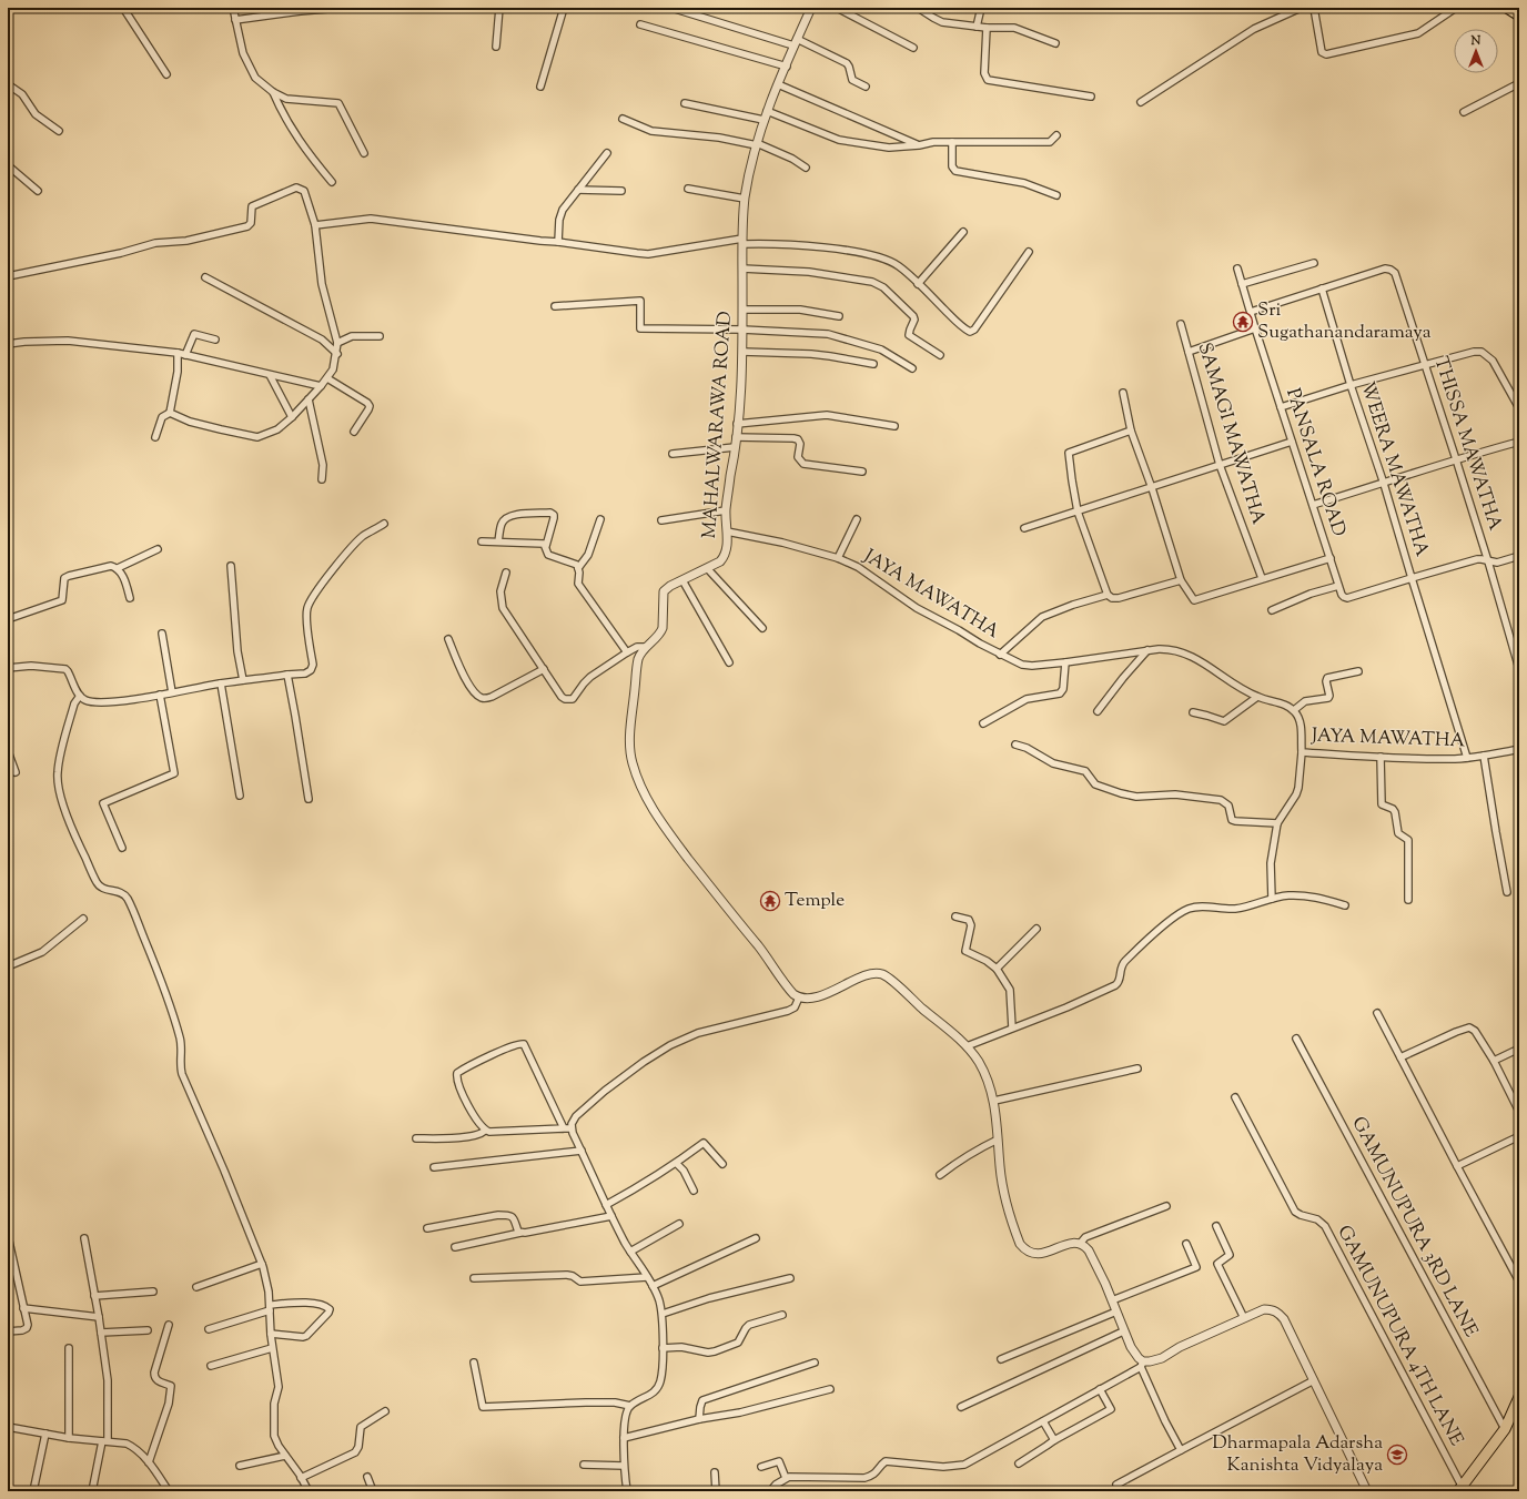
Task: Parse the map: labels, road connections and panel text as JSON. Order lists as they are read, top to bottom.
{
  "streets": {
    "street": [
      "MAHALWARAWA ROAD",
      "SAMAGI MAWATHA",
      "THISSA MAWATHA",
      "PANSALA ROAD",
      "WEERA MAWATHA",
      "JAYA MAWATHA",
      "GAMUNUPURA 3RD LANE",
      "GAMUNUPURA 4TH LANE"
    ]
  },
  "crossings": [
    ["MAHALWARAWA ROAD", "JAYA MAWATHA"],
    ["THISSA MAWATHA", "PANSALA ROAD"],
    ["THISSA MAWATHA", "WEERA MAWATHA"]
  ],
  "places": {
    "temple": ["Sri Sugathanandaramaya", "Temple"],
    "school or university": ["Dharmapala Adarsha Kanishta Vidyalaya"]
  },
  "north": "top"
}
